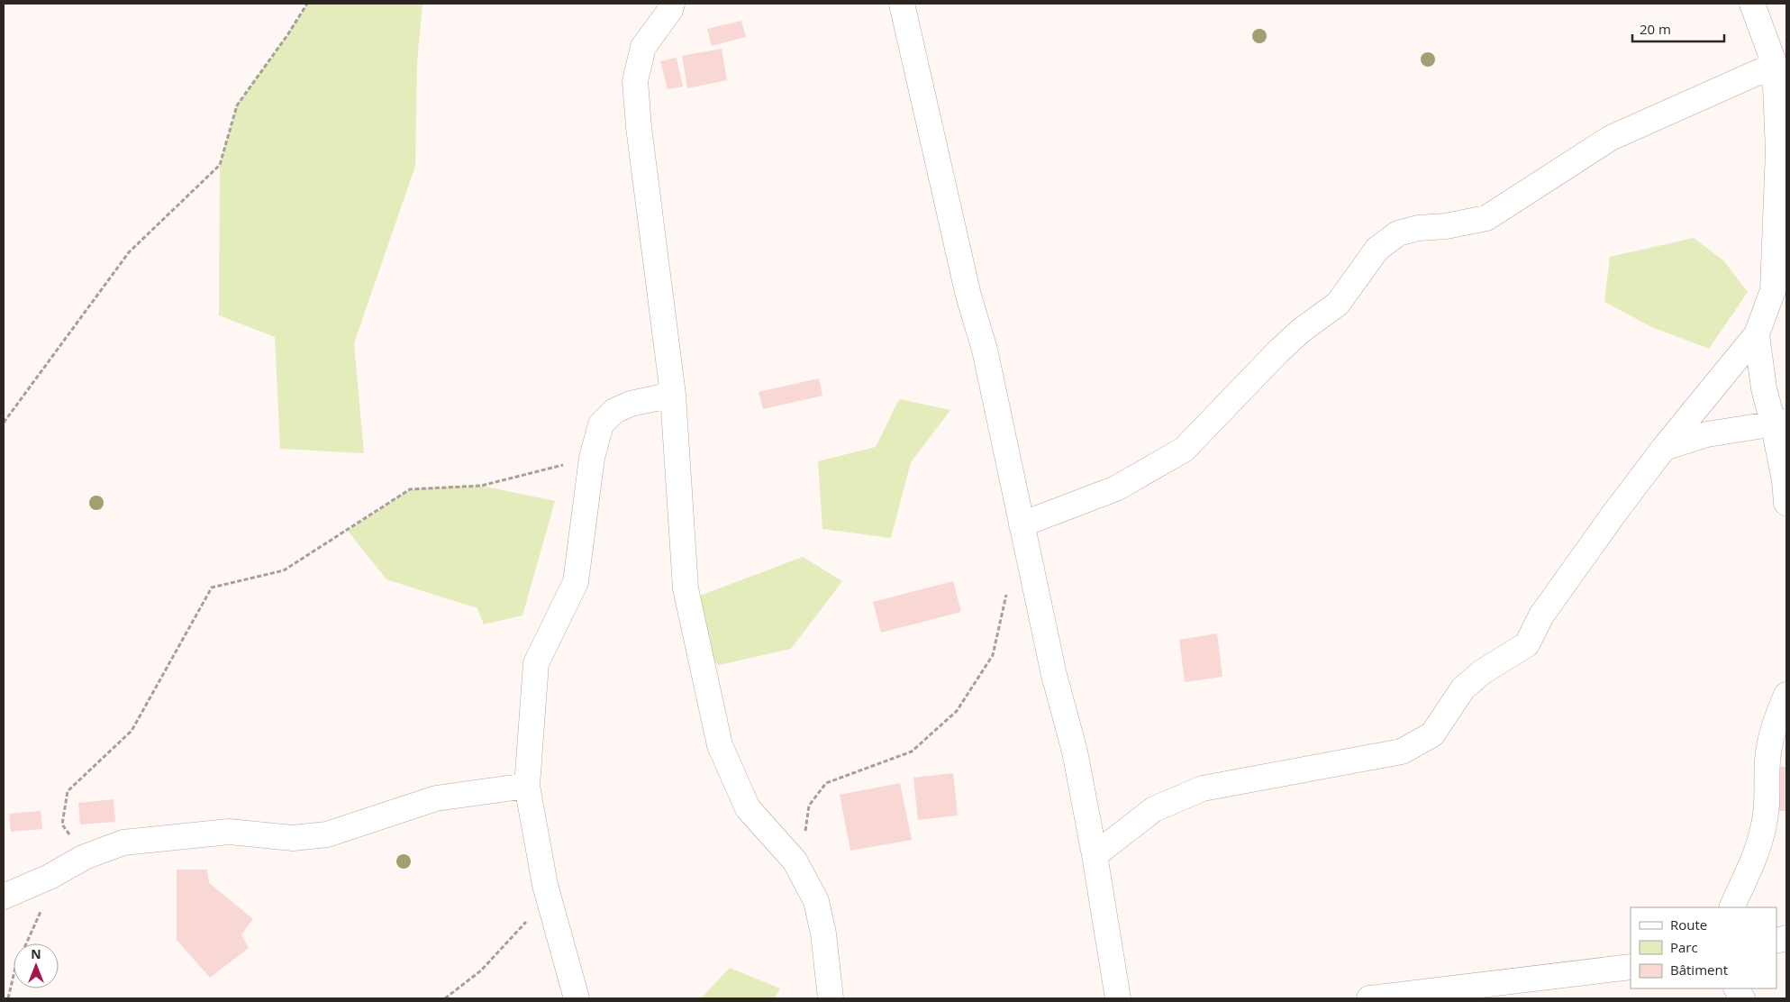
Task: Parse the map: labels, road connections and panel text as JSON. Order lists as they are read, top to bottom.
{
  "legend": ["Route", "Parc", "Bâtiment"],
  "scale_bar": "20 m",
  "north": "top"
}
